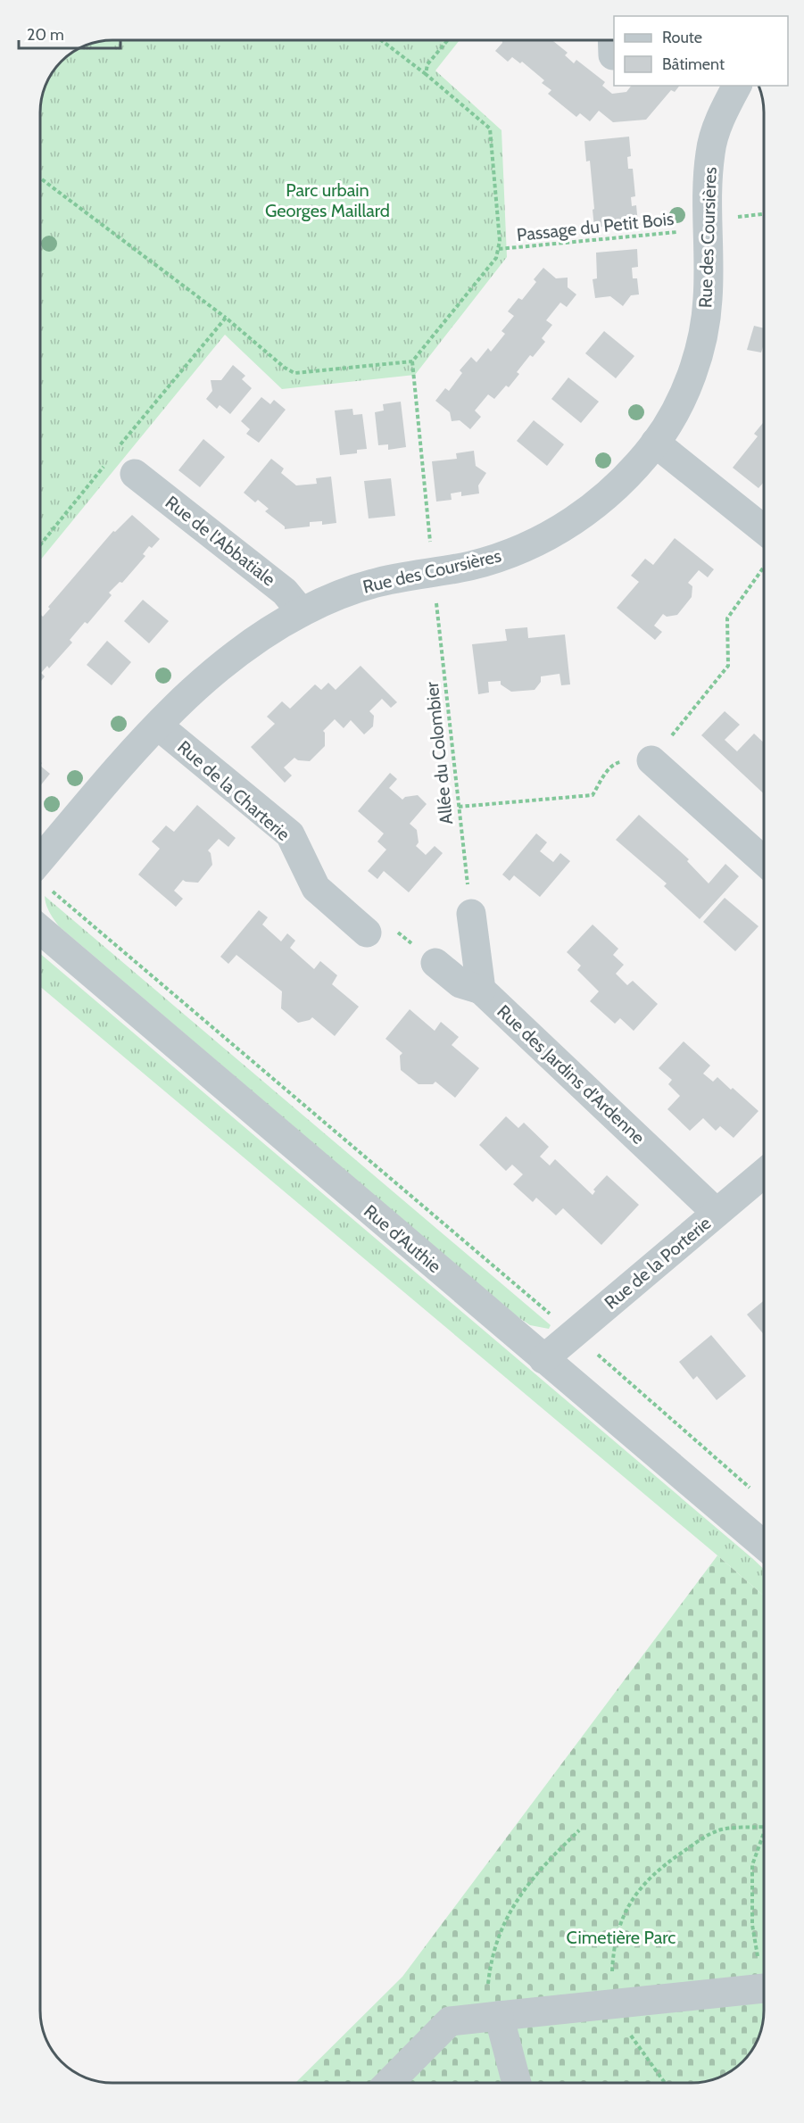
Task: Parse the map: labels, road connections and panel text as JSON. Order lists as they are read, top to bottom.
{
  "streets": {
    "street": [
      "Rue des Coursières",
      "Rue de l'Abbatiale",
      "Rue de la Charterie",
      "Rue des Jardins d'Ardenne",
      "Rue d'Authie",
      "Rue de la Porterie"
    ],
    "path": ["Passage du Petit Bois", "Allée du Colombier"]
  },
  "crossings": [
    ["Rue des Coursières", "Rue de l'Abbatiale"],
    ["Rue des Coursières", "Rue de la Charterie"],
    ["Rue des Jardins d'Ardenne", "Rue de la Porterie"],
    ["Rue d'Authie", "Rue de la Porterie"]
  ],
  "parks": ["Parc urbain Georges Maillard", "Cimetière Parc"],
  "legend": ["Route", "Bâtiment"],
  "scale_bar": "20 m"
}
